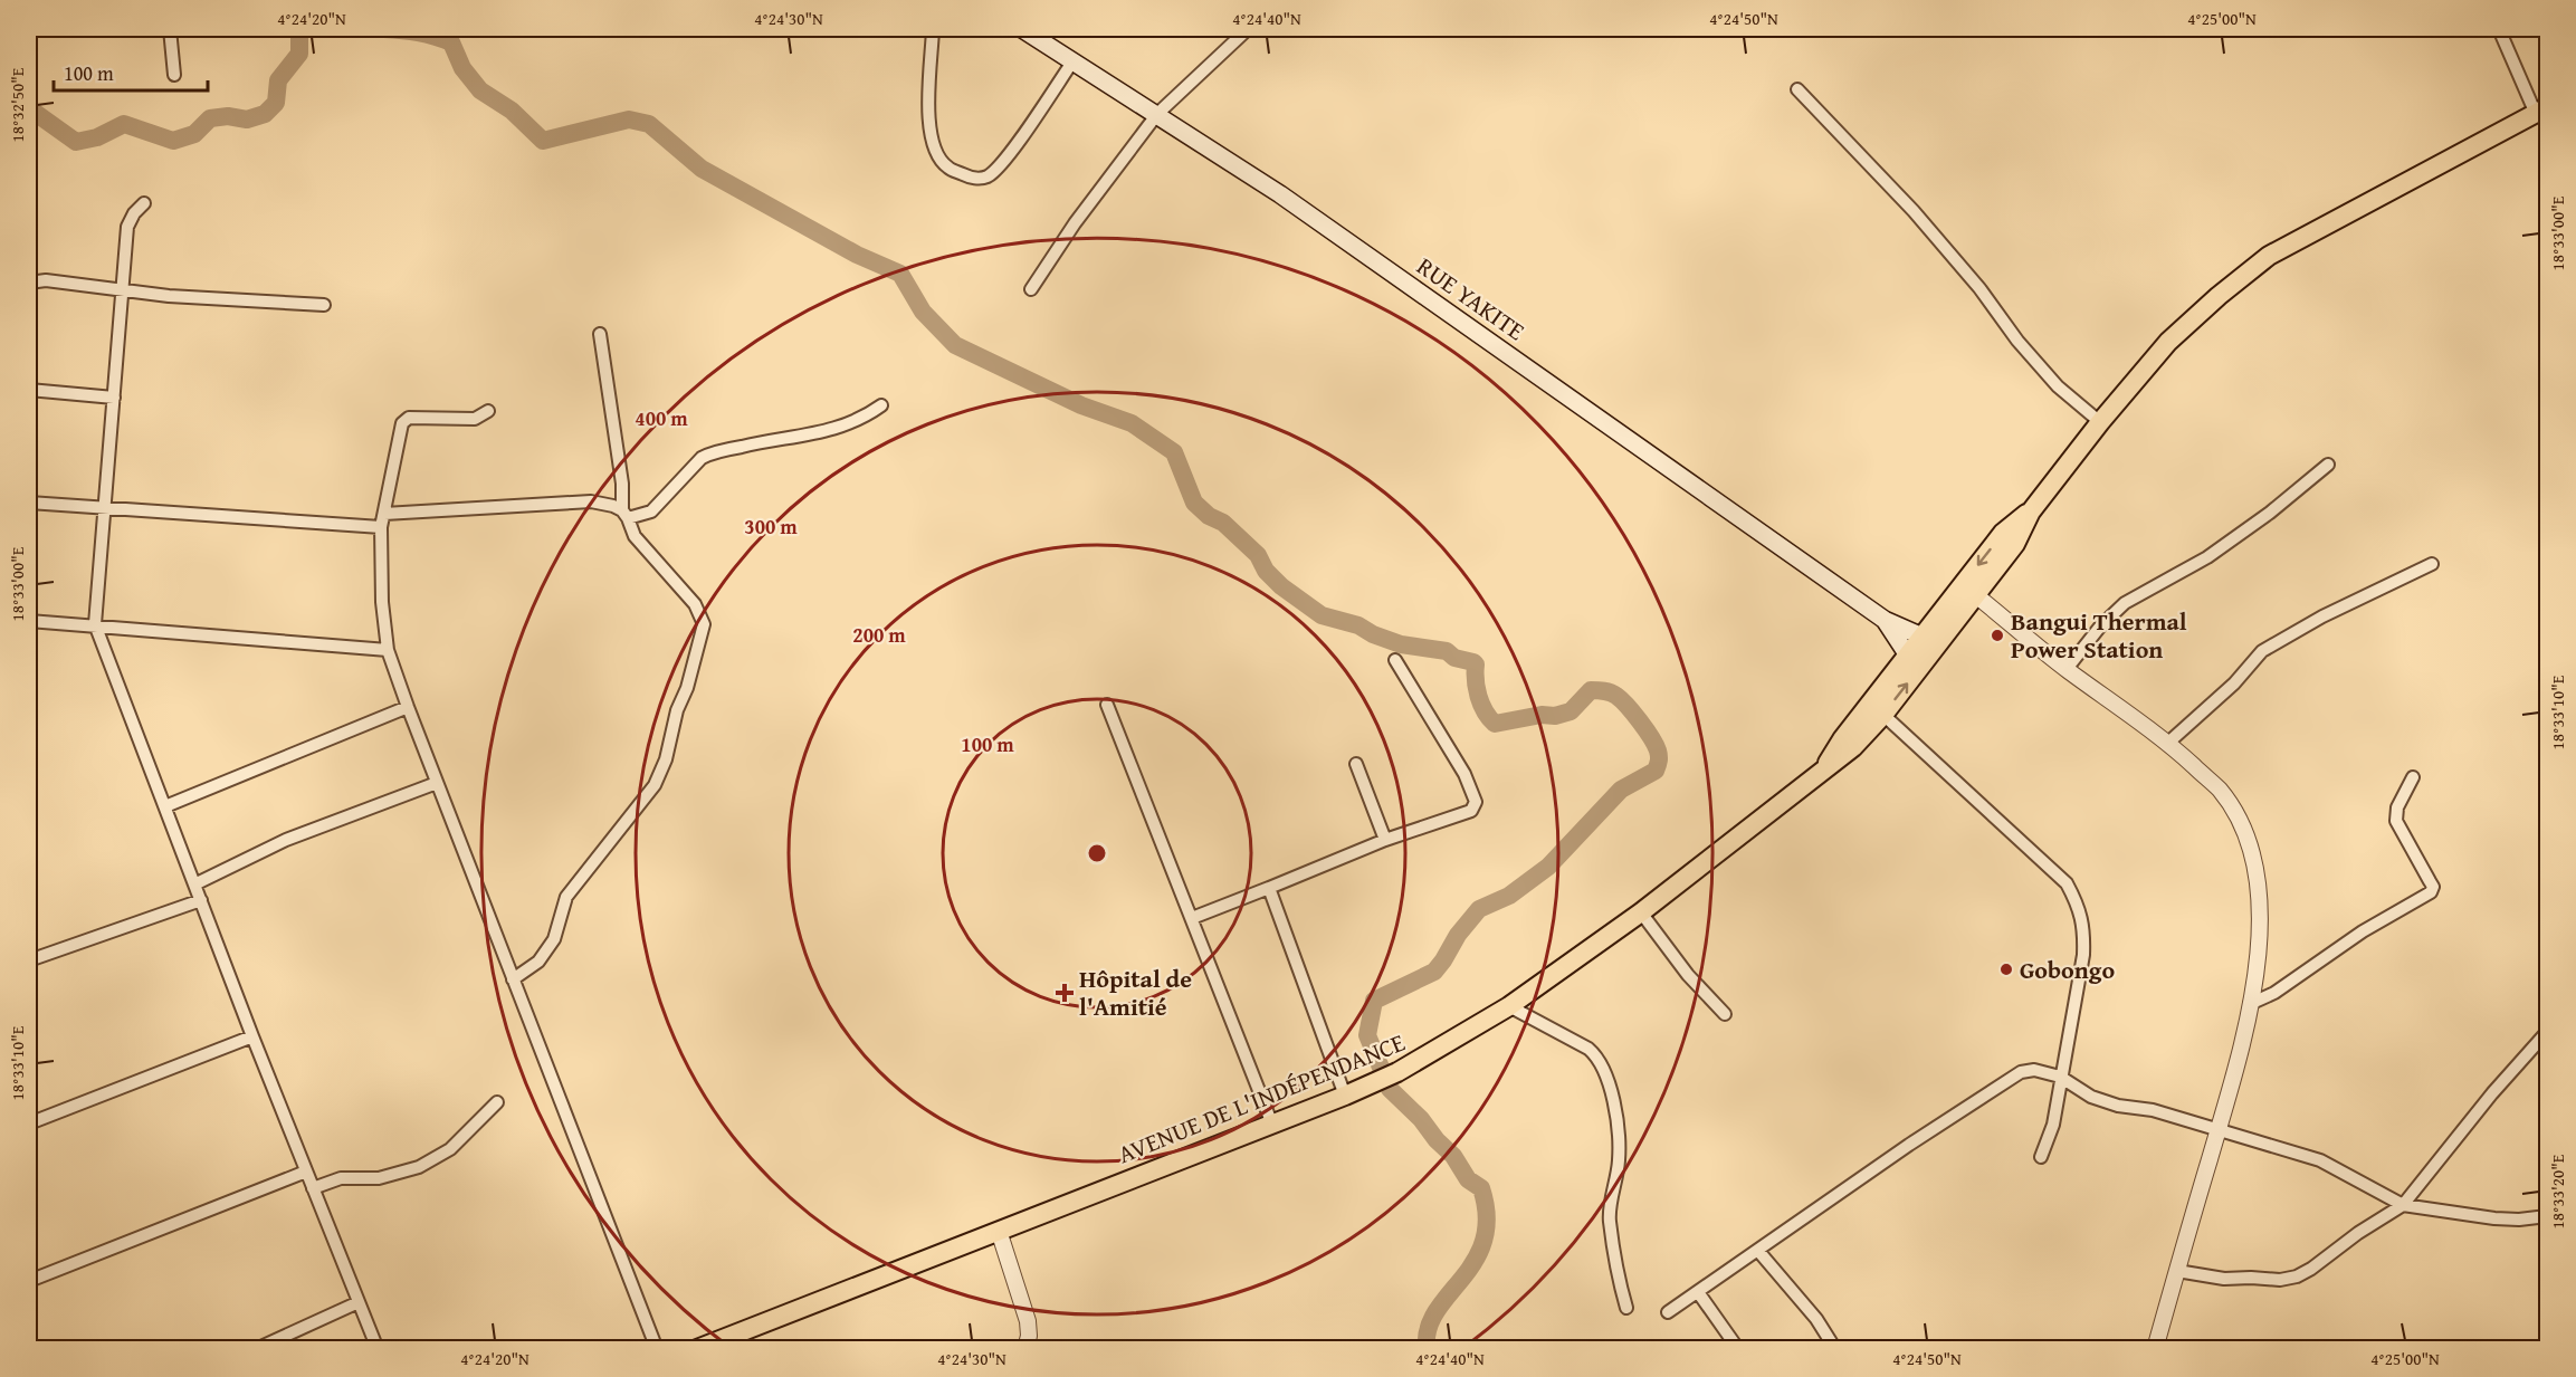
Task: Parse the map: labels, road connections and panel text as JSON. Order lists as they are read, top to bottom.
{
  "streets": {
    "main road": ["RUE YAKITE", "AVENUE DE L'INDÉPENDANCE"]
  },
  "crossings": [
    ["RUE YAKITE", "AVENUE DE L'INDÉPENDANCE"]
  ],
  "places": {
    "other": ["Bangui Thermal Power Station", "Gobongo"],
    "health": ["Hôpital de l'Amitié"]
  },
  "scale_bar": "100 m",
  "coordinates": [
    "4°24'20\"N",
    "4°24'30\"N",
    "4°24'40\"N",
    "4°24'50\"N",
    "4°25'00\"N",
    "18°32'50\"E",
    "18°33'00\"E",
    "18°33'10\"E",
    "18°33'20\"E"
  ],
  "rings": [
    "400 m",
    "300 m",
    "200 m",
    "100 m"
  ]
}
